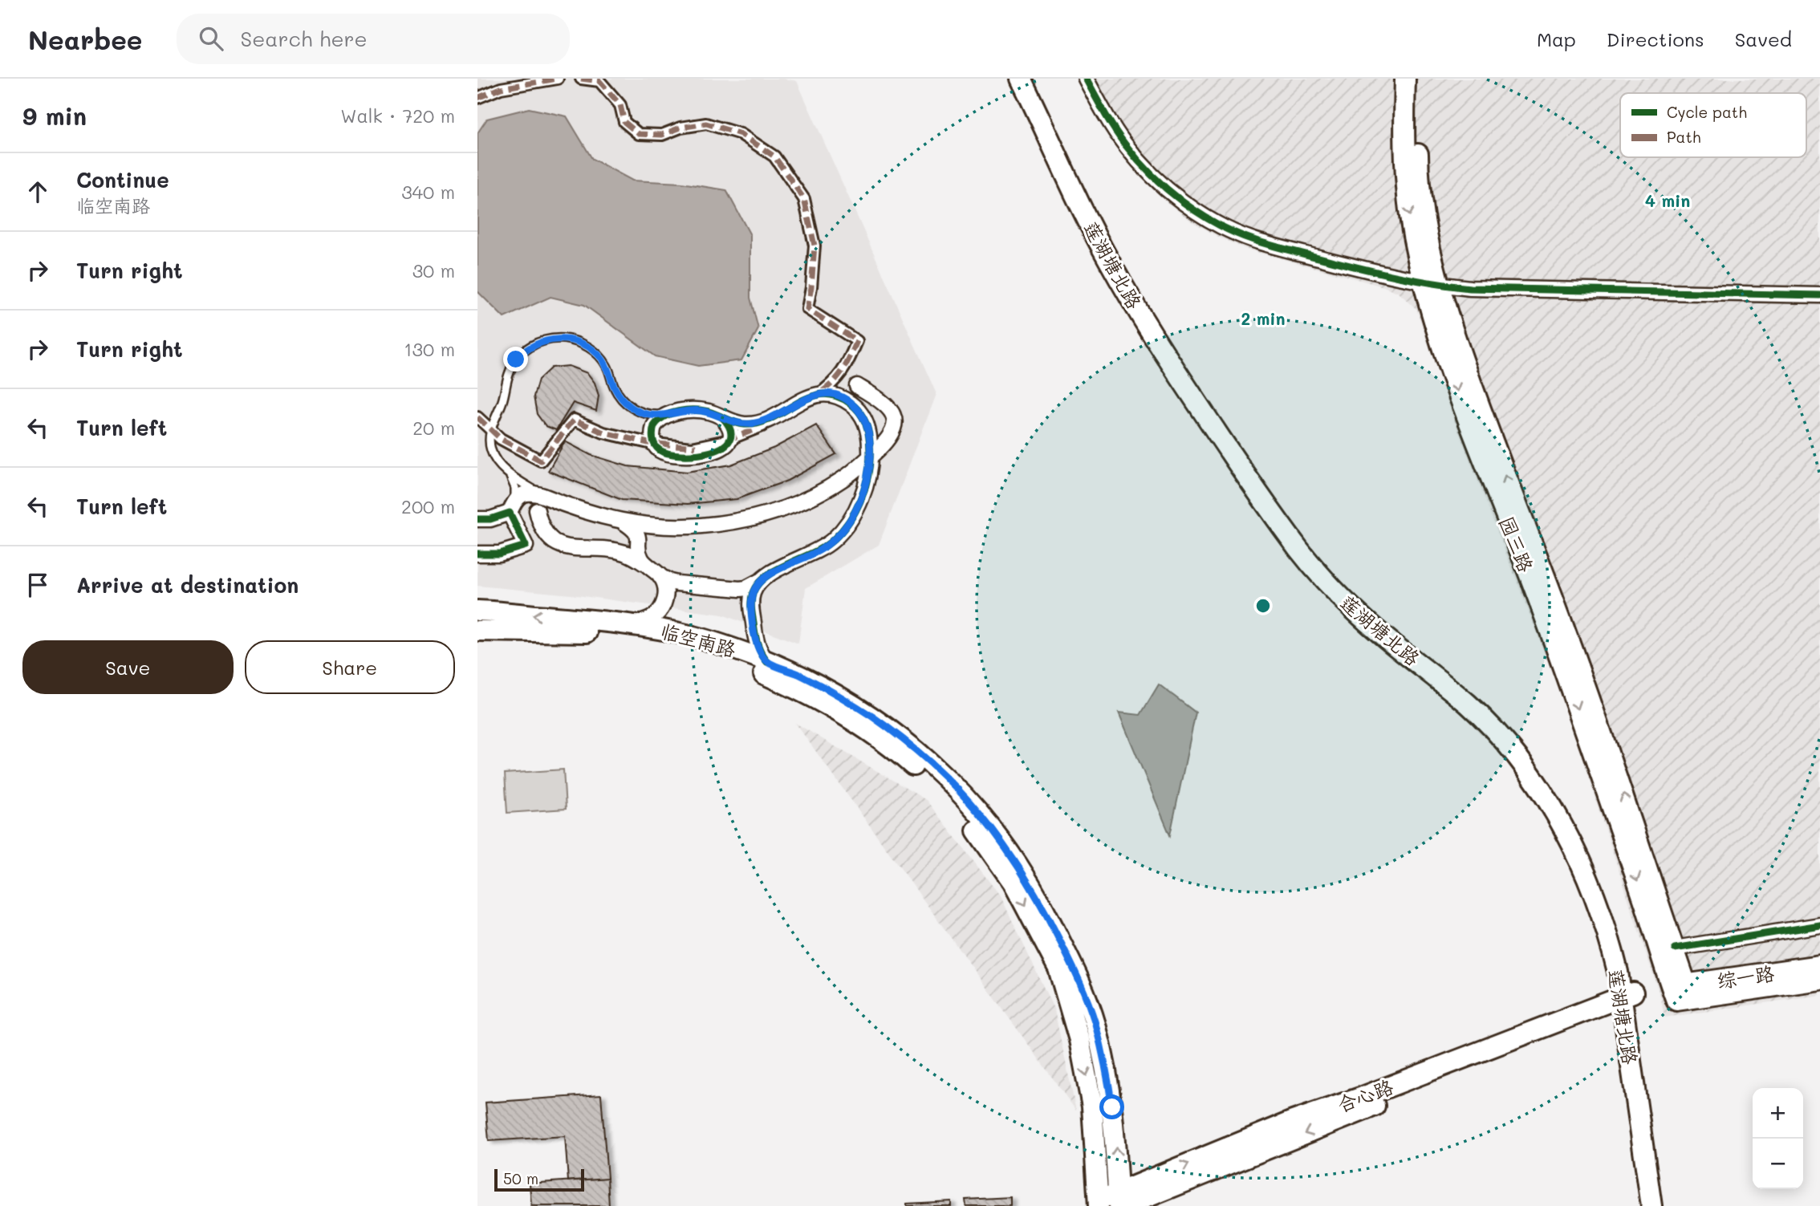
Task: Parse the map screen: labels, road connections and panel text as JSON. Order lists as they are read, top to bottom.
{
  "streets": {
    "main road": [
      "莲湖塘北路",
      "园三路",
      "临空南路",
      "综一路",
      "合心路"
    ]
  },
  "crossings": [
    ["莲湖塘北路", "合心路"],
    ["园三路", "综一路"],
    ["临空南路", "合心路"]
  ],
  "legend": ["Cycle path", "Path"],
  "scale_bar": "50 m",
  "page": {
    "header": "Nearbee",
    "search": "Search here",
    "nav": ["Map", "Directions", "Saved"],
    "heading": ["9 min", "Walk · 720 m"],
    "list": [
      ["Continue", "临空南路", "340 m"],
      ["Turn right", "30 m"],
      ["Turn right", "130 m"],
      ["Turn left", "20 m"],
      ["Turn left", "200 m"],
      "Arrive at destination"
    ],
    "buttons": ["Save", "Share"],
    "map_buttons": ["+", "−"],
    "scale": "50 m"
  },
  "rings": ["4 min", "2 min"]
}
